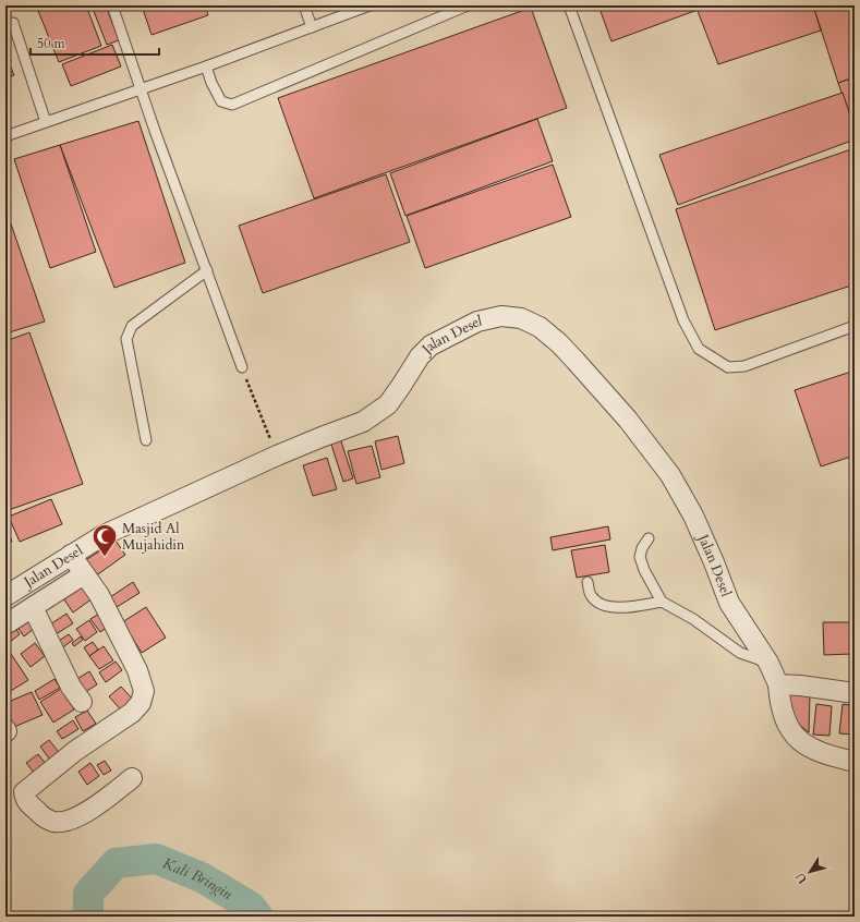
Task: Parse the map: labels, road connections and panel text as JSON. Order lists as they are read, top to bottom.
{
  "streets": {
    "street": ["Jalan Desel"]
  },
  "water": ["Kali Bringin"],
  "places": {
    "mosque": ["Masjid Al Mujahidin"]
  },
  "scale_bar": "50 m",
  "north": "bottom left"
}
